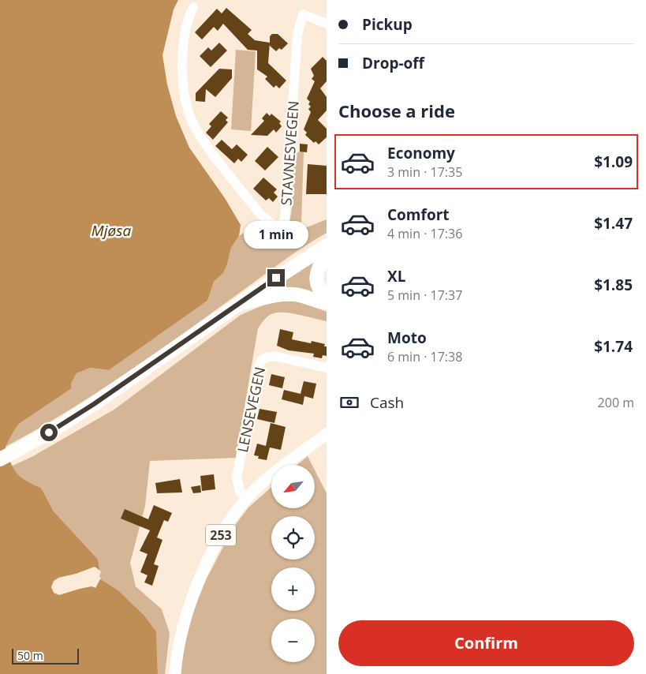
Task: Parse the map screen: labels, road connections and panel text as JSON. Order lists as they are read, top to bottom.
{
  "streets": {
    "main road": ["253"],
    "street": ["STAVNESVEGEN", "LENSEVEGEN"]
  },
  "crossings": [
    ["LENSEVEGEN", "253"]
  ],
  "water": ["Mjøsa"],
  "scale_bar": "50 m",
  "north": "bottom left",
  "page": {
    "banner": ["Pickup", "Drop-off"],
    "heading": "Choose a ride",
    "list": [
      {
        "name": "Economy",
        "note": "3 min · 17:35",
        "value": "$1.09"
      },
      {
        "name": "Comfort",
        "note": "4 min · 17:36",
        "value": "$1.47"
      },
      {
        "name": "XL",
        "note": "5 min · 17:37",
        "value": "$1.85"
      },
      {
        "name": "Moto",
        "note": "6 min · 17:38",
        "value": "$1.74"
      }
    ],
    "bubble": "1 min",
    "pay": ["Cash", "200 m"],
    "map_buttons": ["+", "−"],
    "buttons": "Confirm",
    "scale": "50 m"
  }
}
